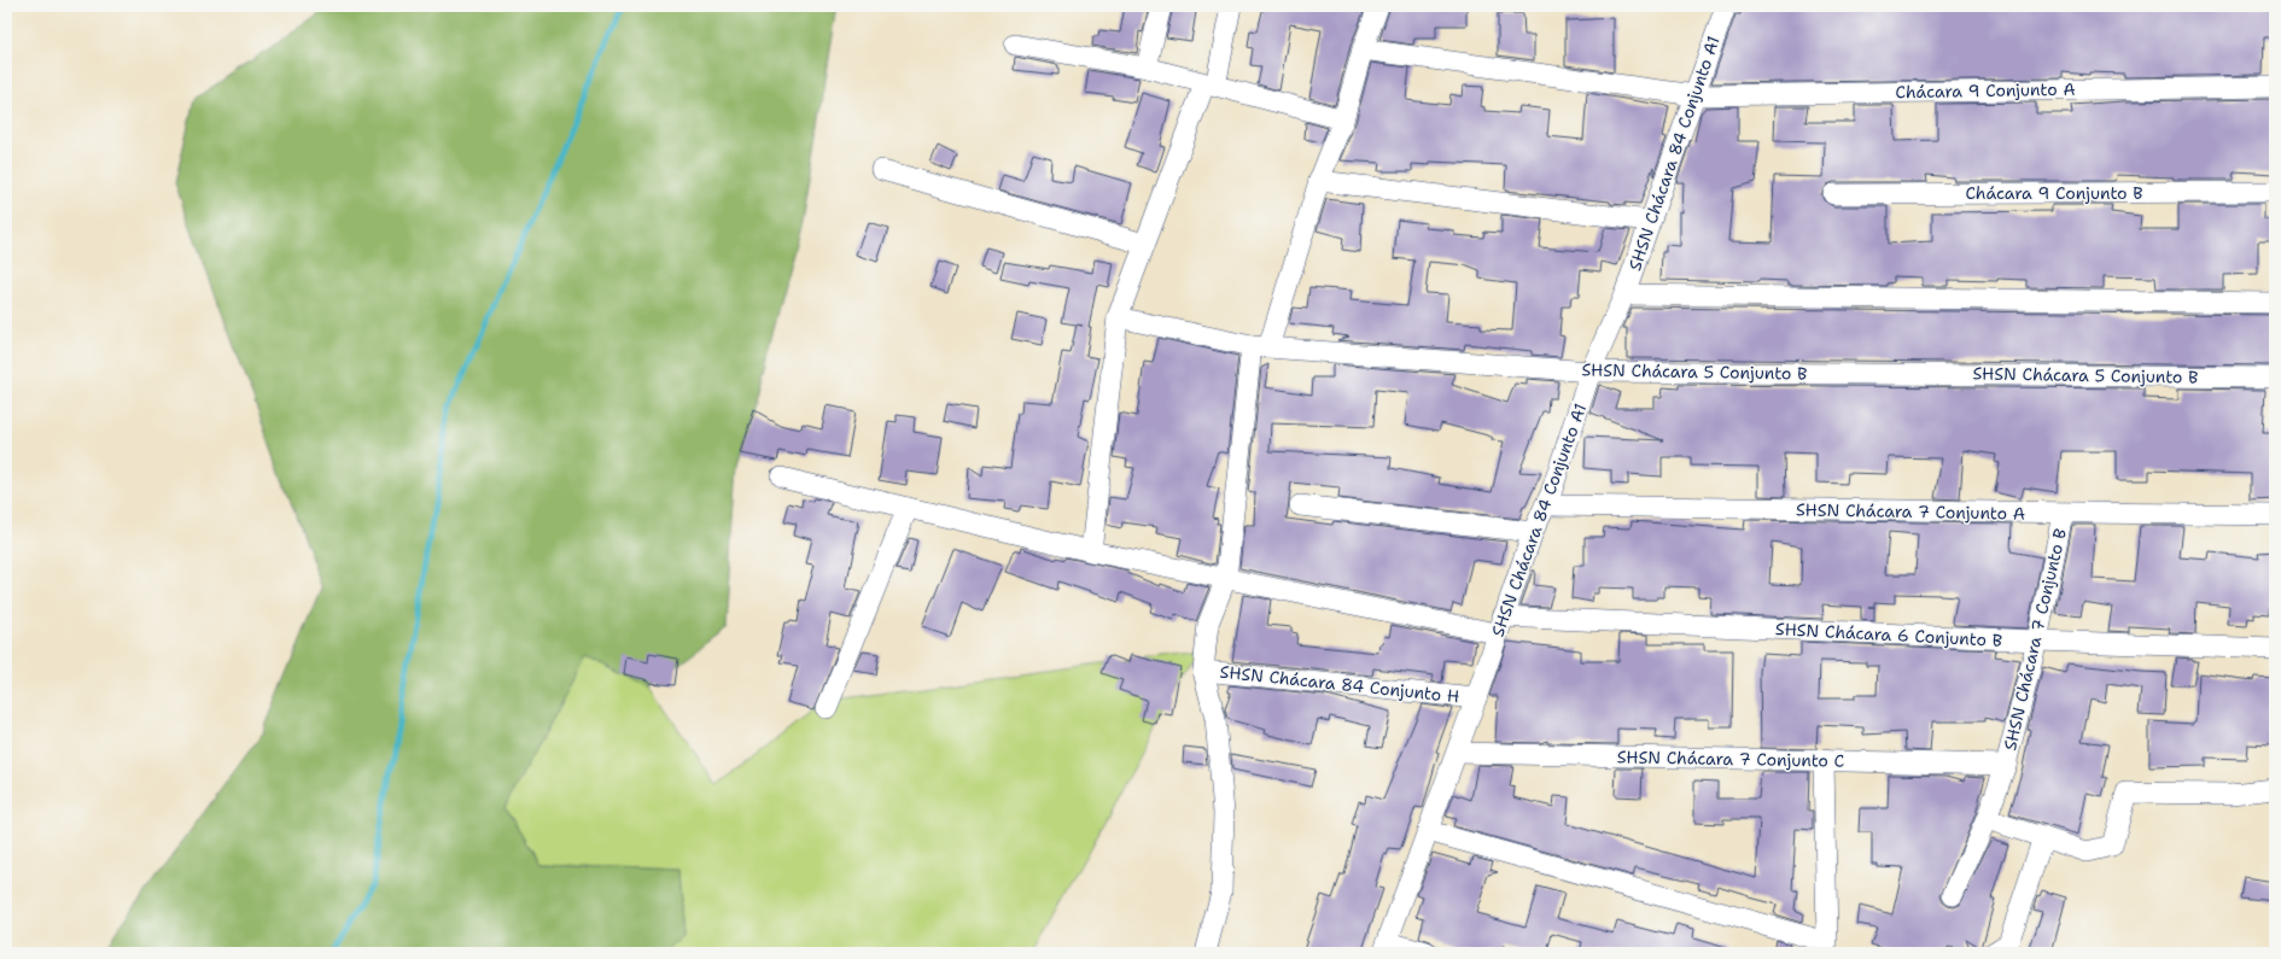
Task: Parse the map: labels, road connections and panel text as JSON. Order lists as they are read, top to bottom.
{
  "streets": {
    "street": [
      "Chácara 9 Conjunto A",
      "SHSN Chácara 84 Conjunto A1",
      "Chácara 9 Conjunto B",
      "SHSN Chácara 5 Conjunto B",
      "SHSN Chácara 7 Conjunto A",
      "SHSN Chácara 6 Conjunto B",
      "SHSN Chácara 7 Conjunto B",
      "SHSN Chácara 84 Conjunto H",
      "SHSN Chácara 7 Conjunto C"
    ]
  },
  "crossings": [
    ["Chácara 9 Conjunto A", "SHSN Chácara 84 Conjunto A1"],
    ["SHSN Chácara 84 Conjunto A1", "SHSN Chácara 5 Conjunto B"],
    ["SHSN Chácara 84 Conjunto A1", "SHSN Chácara 7 Conjunto A"],
    ["SHSN Chácara 84 Conjunto A1", "SHSN Chácara 6 Conjunto B"],
    ["SHSN Chácara 84 Conjunto A1", "SHSN Chácara 84 Conjunto H"],
    ["SHSN Chácara 84 Conjunto A1", "SHSN Chácara 7 Conjunto C"],
    ["SHSN Chácara 7 Conjunto A", "SHSN Chácara 7 Conjunto B"],
    ["SHSN Chácara 6 Conjunto B", "SHSN Chácara 7 Conjunto B"],
    ["SHSN Chácara 7 Conjunto B", "SHSN Chácara 7 Conjunto C"]
  ]
}
